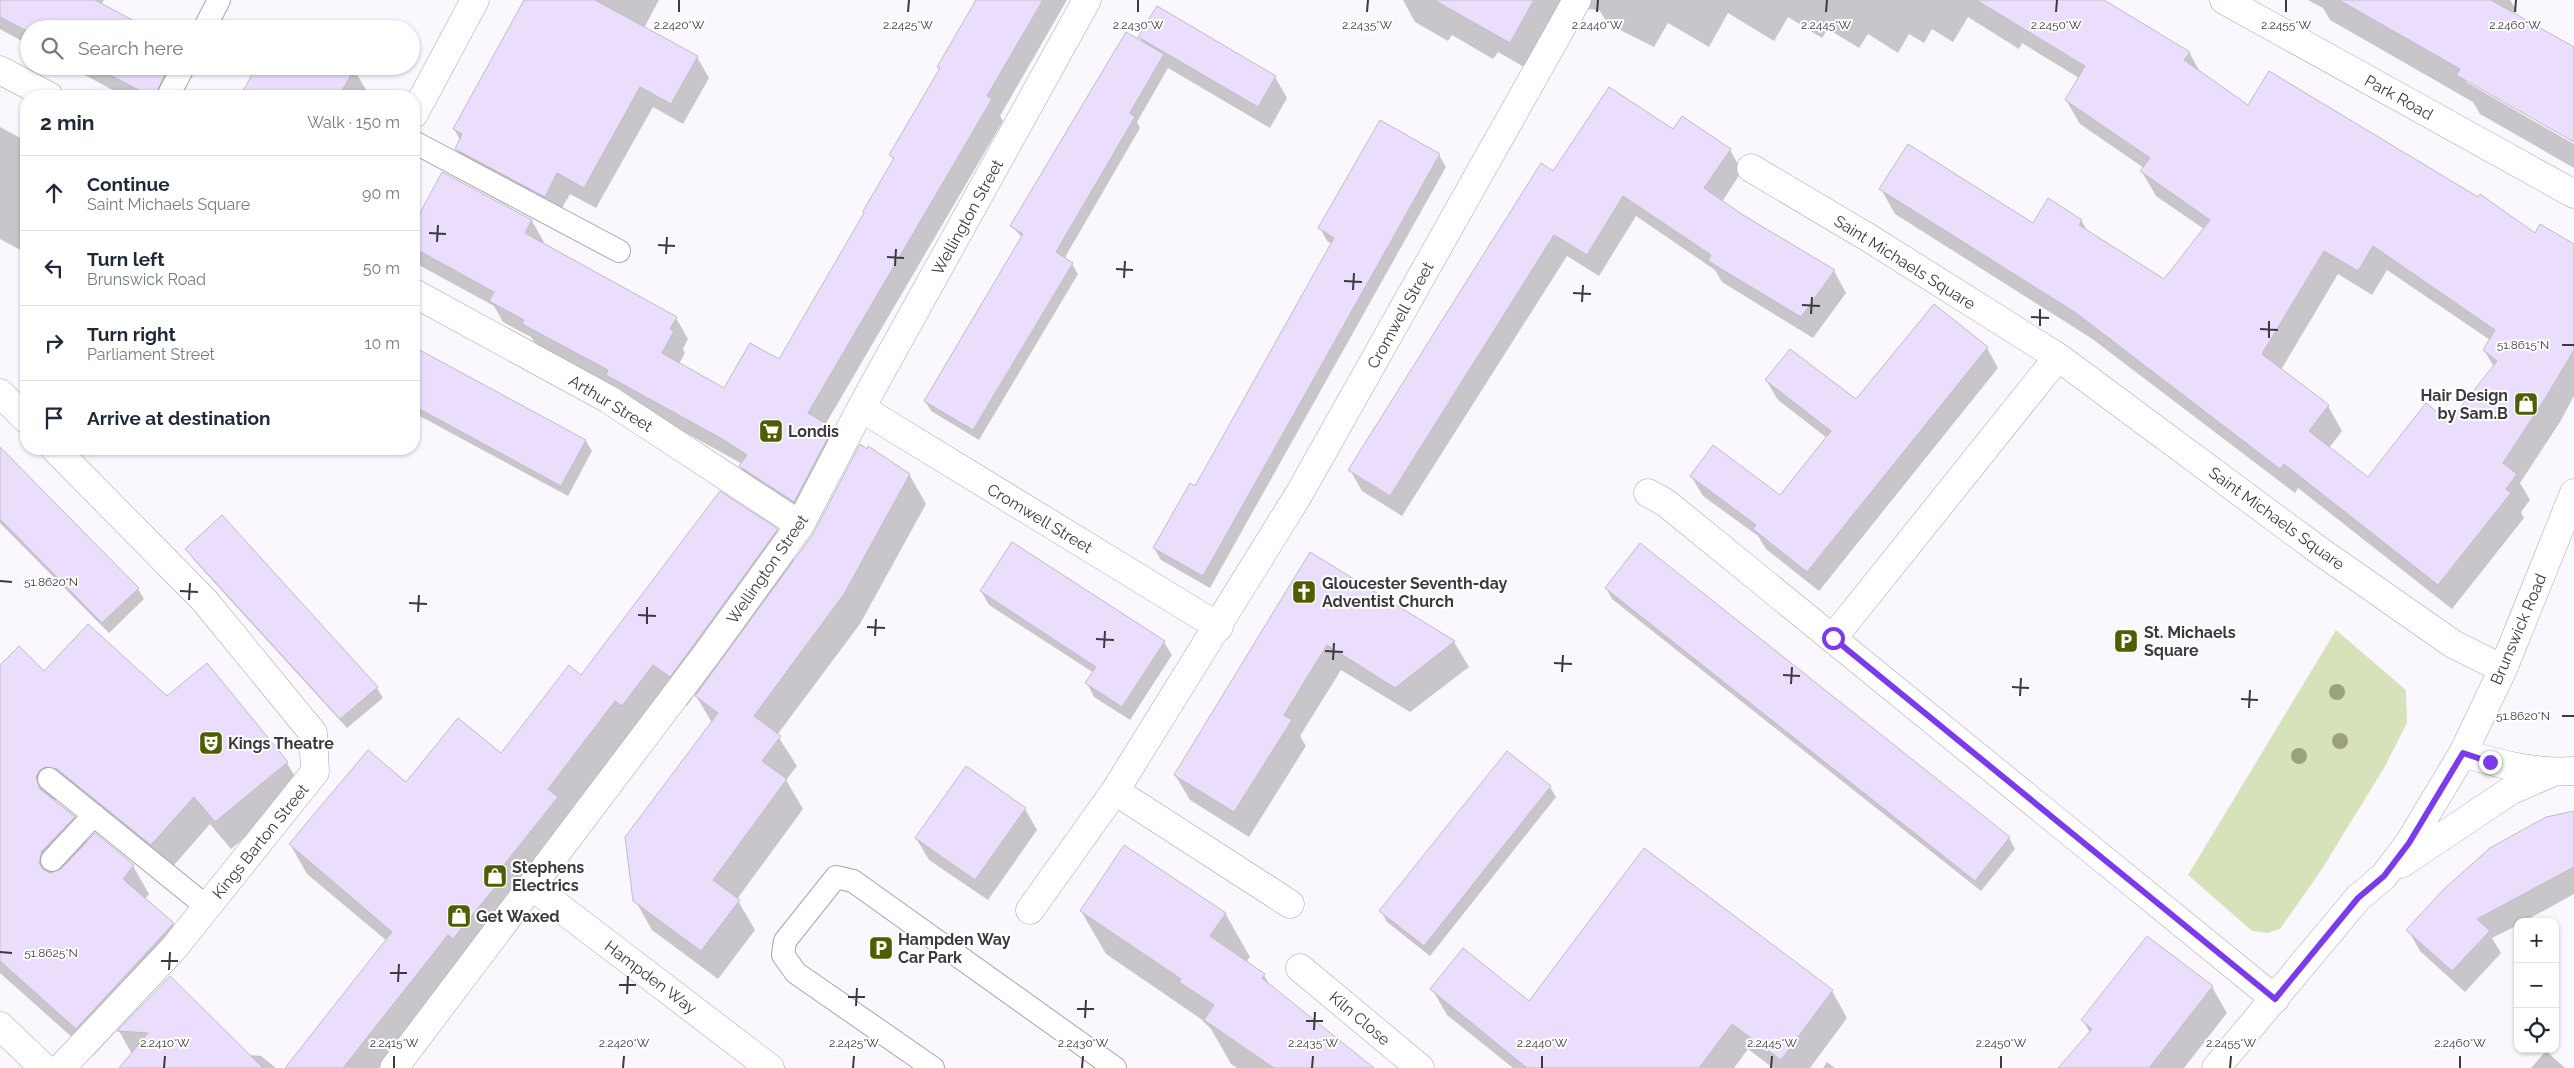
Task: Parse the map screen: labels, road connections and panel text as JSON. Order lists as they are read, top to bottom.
{
  "streets": {
    "street": [
      "Park Road",
      "Wellington Street",
      "Saint Michaels Square",
      "Cromwell Street",
      "Arthur Street",
      "Brunswick Road",
      "Kings Barton Street",
      "Hampden Way",
      "Kiln Close"
    ]
  },
  "crossings": [
    ["Wellington Street", "Cromwell Street"],
    ["Wellington Street", "Arthur Street"],
    ["Wellington Street", "Hampden Way"],
    ["Saint Michaels Square", "Brunswick Road"]
  ],
  "places": {
    "shop": ["Hair Design by Sam.B", "Stephens Electrics", "Get Waxed"],
    "supermarket": ["Londis"],
    "church": ["Gloucester Seventh-day Adventist Church"],
    "parking": ["St. Michaels Square", "Hampden Way Car Park"],
    "theatre": ["Kings Theatre"]
  },
  "page": {
    "search": "Search here",
    "heading": ["2 min", "Walk · 150 m"],
    "list": [
      ["Continue", "Saint Michaels Square", "90 m"],
      ["Turn left", "Brunswick Road", "50 m"],
      ["Turn right", "Parliament Street", "10 m"],
      "Arrive at destination"
    ],
    "map_buttons": ["+", "−"]
  },
  "coordinates": [
    "2.2420°W",
    "2.2425°W",
    "2.2430°W",
    "2.2435°W",
    "2.2440°W",
    "2.2445°W",
    "2.2450°W",
    "2.2455°W",
    "2.2460°W",
    "51.8615°N",
    "51.8620°N",
    "51.8625°N",
    "2.2410°W",
    "2.2415°W"
  ]
}
